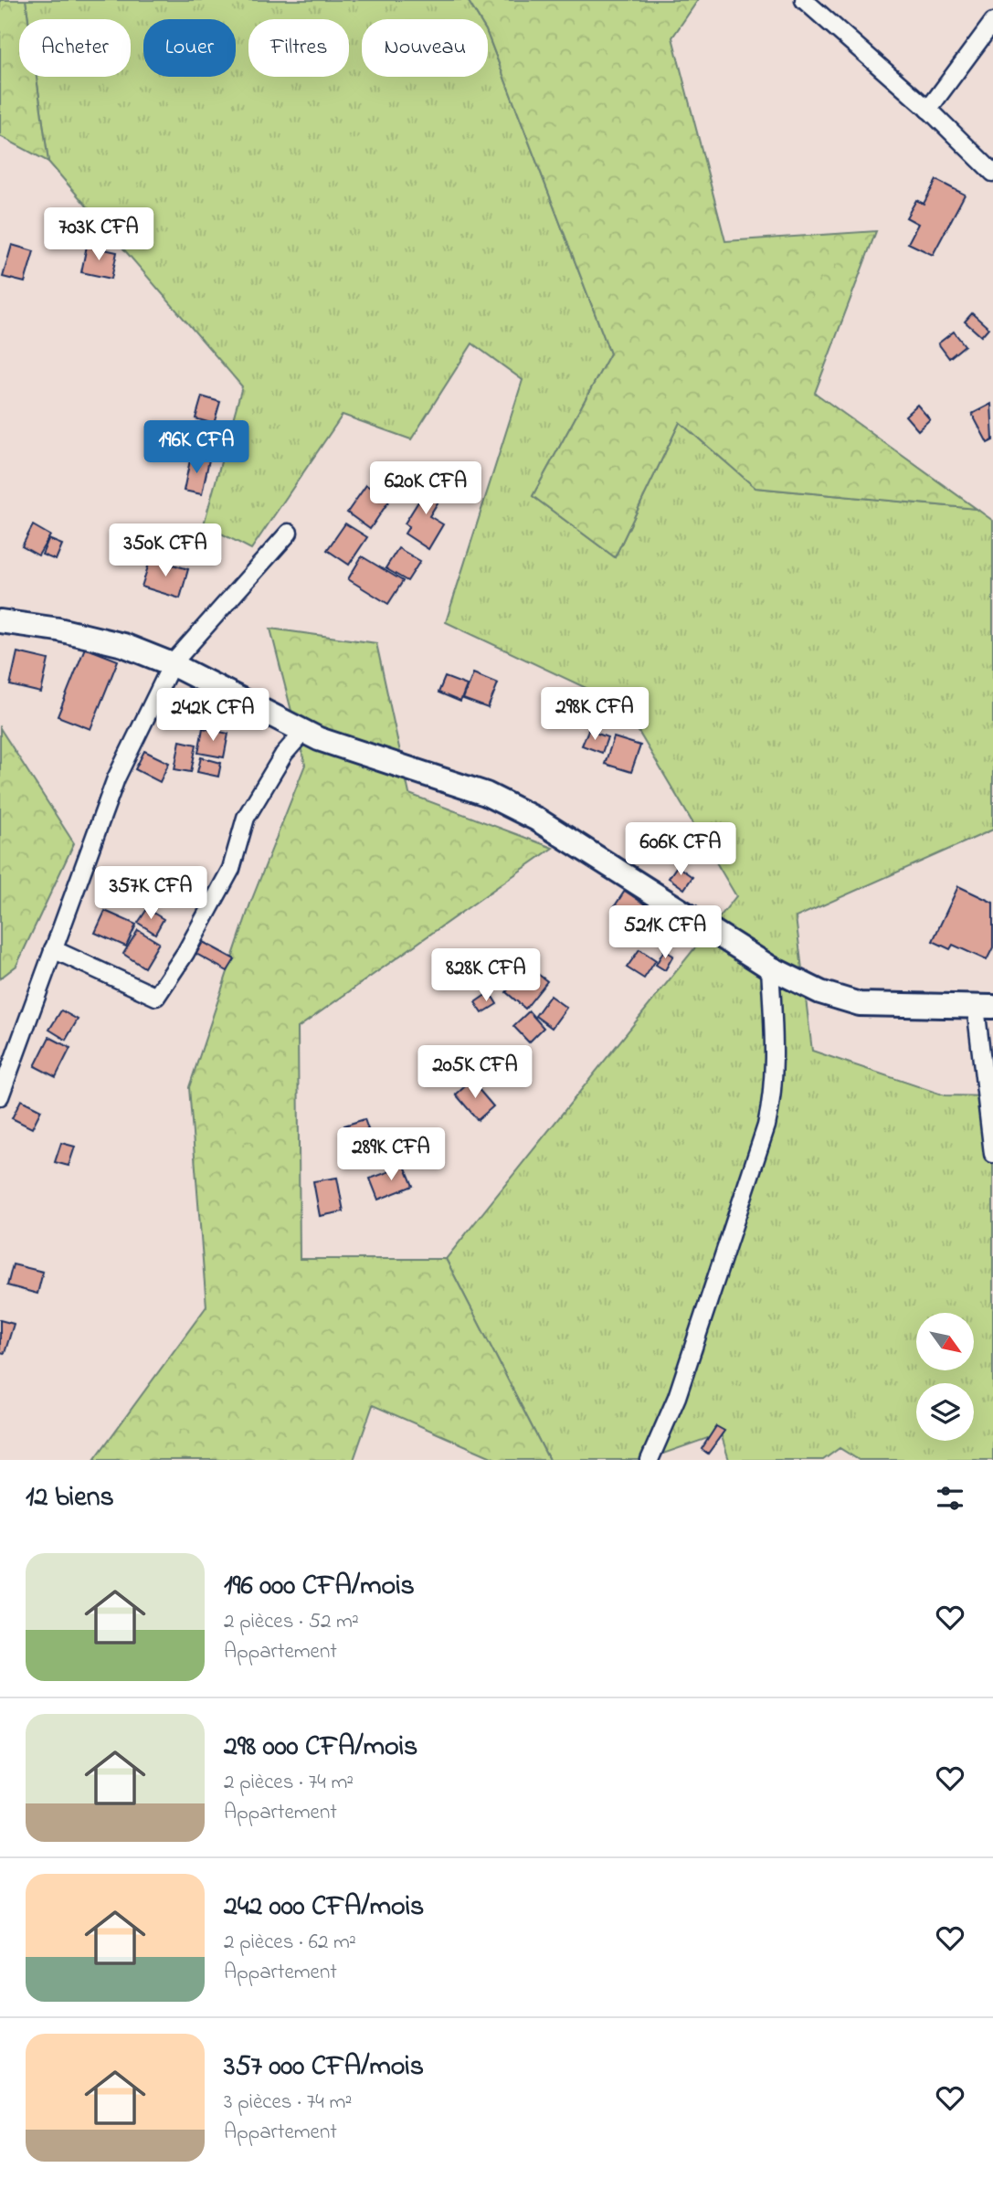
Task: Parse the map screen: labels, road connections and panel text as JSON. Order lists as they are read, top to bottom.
{
  "north": "bottom right",
  "page": {
    "chip": [
      "Acheter",
      "Louer",
      "Filtres",
      "Nouveau"
    ],
    "price": [
      "703K CFA",
      "196K CFA",
      "620K CFA",
      "350K CFA",
      "298K CFA",
      "242K CFA",
      "606K CFA",
      "357K CFA",
      "521K CFA",
      "828K CFA",
      "205K CFA",
      "289K CFA"
    ],
    "heading": "12 biens",
    "list": [
      {
        "name": "196 000 CFA/mois",
        "note": "2 pièces · 52 m² · Appartement"
      },
      {
        "name": "298 000 CFA/mois",
        "note": "2 pièces · 74 m² · Appartement"
      },
      {
        "name": "242 000 CFA/mois",
        "note": "2 pièces · 62 m² · Appartement"
      },
      {
        "name": "357 000 CFA/mois",
        "note": "3 pièces · 74 m² · Appartement"
      }
    ]
  }
}
